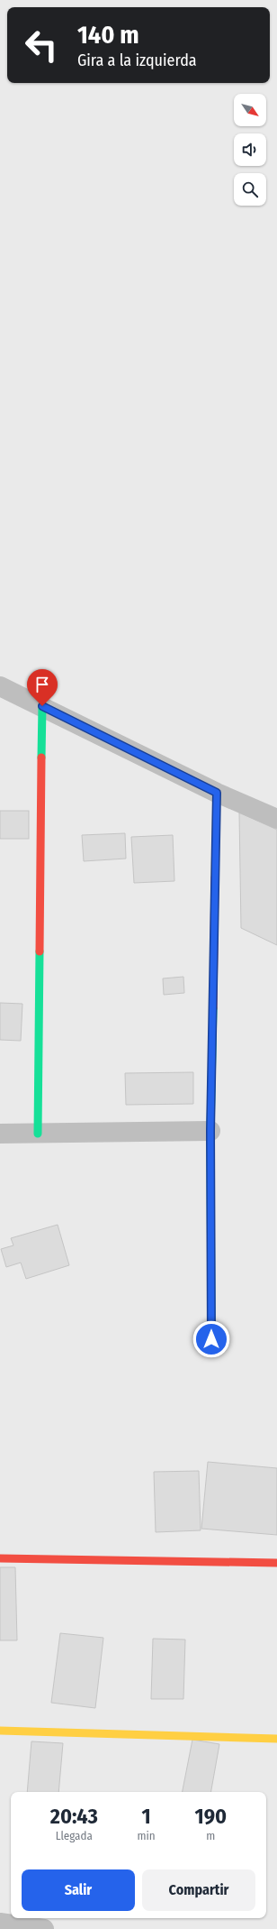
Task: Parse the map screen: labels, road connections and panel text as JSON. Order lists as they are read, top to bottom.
{
  "north": "bottom right",
  "page": {
    "turn": ["140 m", "Gira a la izquierda"],
    "eta": [
      "20:43",
      "Llegada",
      "1",
      "min",
      "190",
      "m"
    ],
    "buttons": ["Salir", "Compartir"]
  }
}
